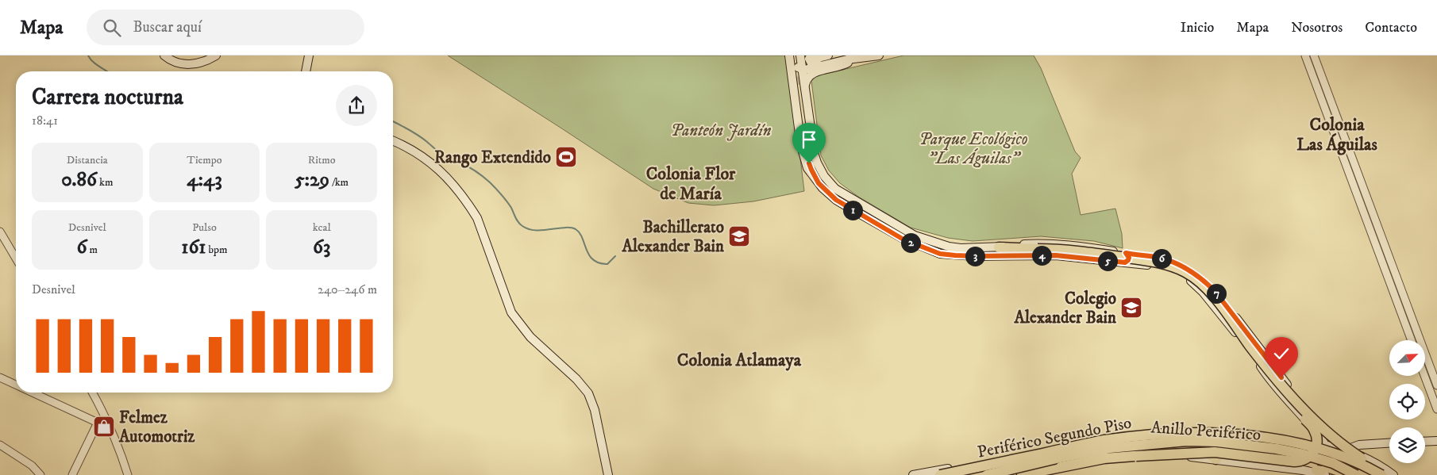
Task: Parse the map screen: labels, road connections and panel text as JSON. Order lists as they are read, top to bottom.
{
  "streets": {
    "highway": ["Anillo Periférico", "Periférico Segundo Piso"]
  },
  "districts": ["Colonia Las Águilas", "Colonia Flor de María", "Colonia Atlamaya"],
  "parks": ["Panteón Jardín", "Parque Ecológico \"Las Águilas\""],
  "places": {
    "sports": ["Rango Extendido"],
    "school or university": ["Bachillerato Alexander Bain", "Colegio Alexander Bain"],
    "shop": ["Felmez Automotriz"]
  },
  "north": "top right",
  "page": {
    "header": "Mapa",
    "search": "Buscar aquí",
    "nav": [
      "Inicio",
      "Mapa",
      "Nosotros",
      "Contacto"
    ],
    "heading": ["Carrera nocturna", "18:41"],
    "stats": [
      ["Distancia", "0.86 km"],
      ["Tiempo", "4:43"],
      ["Ritmo", "5:29 /km"],
      ["Desnivel", "6 m"],
      ["Pulso", "161 bpm"],
      ["kcal", "63"]
    ],
    "pins": [
      "1",
      "2",
      "4",
      "3",
      "6",
      "5",
      "7"
    ],
    "chart": ["Desnivel", "240–246 m"]
  }
}
